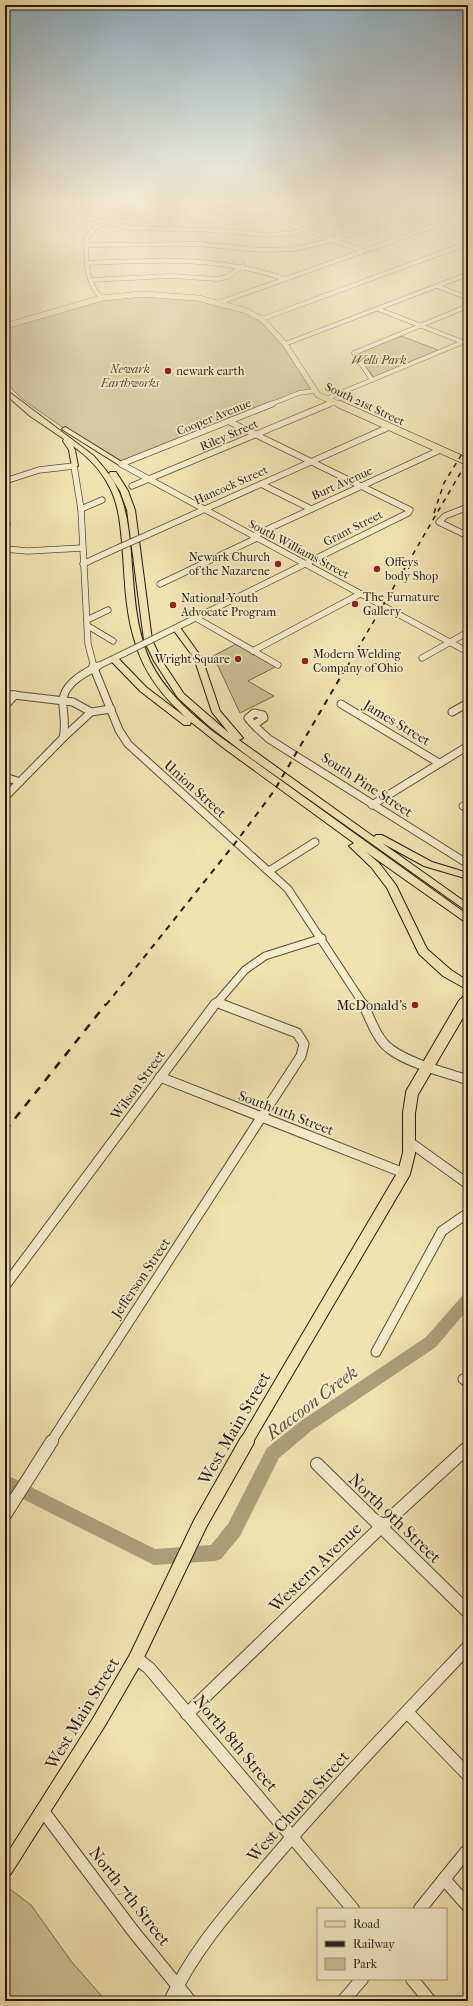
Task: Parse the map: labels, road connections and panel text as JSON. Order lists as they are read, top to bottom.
{
  "streets": {
    "main road": ["South 21st Street", "West Main Street"],
    "street": [
      "Cooper Avenue",
      "Riley Street",
      "Burt Avenue",
      "Hancock Street",
      "Grant Street",
      "South Williams Street",
      "James Street",
      "South Pine Street",
      "Union Street",
      "Wilson Street",
      "South 11th Street",
      "Jefferson Street",
      "North 9th Street",
      "Western Avenue",
      "North 8th Street",
      "West Church Street",
      "North 7th Street"
    ]
  },
  "crossings": [
    ["South 21st Street", "Cooper Avenue"],
    ["South 21st Street", "Riley Street"],
    ["South 21st Street", "Burt Avenue"],
    ["South 21st Street", "Hancock Street"],
    ["Cooper Avenue", "South Williams Street"],
    ["Riley Street", "South Williams Street"],
    ["Burt Avenue", "Grant Street"],
    ["Burt Avenue", "South Williams Street"],
    ["Hancock Street", "South Williams Street"],
    ["Hancock Street", "Union Street"],
    ["Grant Street", "South Williams Street"],
    ["Grant Street", "Union Street"],
    ["Union Street", "Wilson Street"],
    ["Union Street", "West Main Street"],
    ["Wilson Street", "South 11th Street"],
    ["Wilson Street", "Jefferson Street"],
    ["South 11th Street", "Jefferson Street"],
    ["South 11th Street", "West Main Street"],
    ["West Main Street", "North 8th Street"],
    ["West Main Street", "North 7th Street"],
    ["North 9th Street", "Western Avenue"],
    ["Western Avenue", "North 8th Street"],
    ["North 8th Street", "West Church Street"],
    ["West Church Street", "North 7th Street"]
  ],
  "water": ["Raccoon Creek"],
  "parks": ["Wells Park", "Newark Earthworks"],
  "places": [
    "newark earth",
    "Newark Church of the Nazarene",
    "Offeys body Shop",
    "The Furnature Gallery",
    "National Youth Advocate Program",
    "Wright Square",
    "Modern Welding Company of Ohio",
    "McDonald's"
  ],
  "legend": ["Road", "Railway", "Park"]
}
